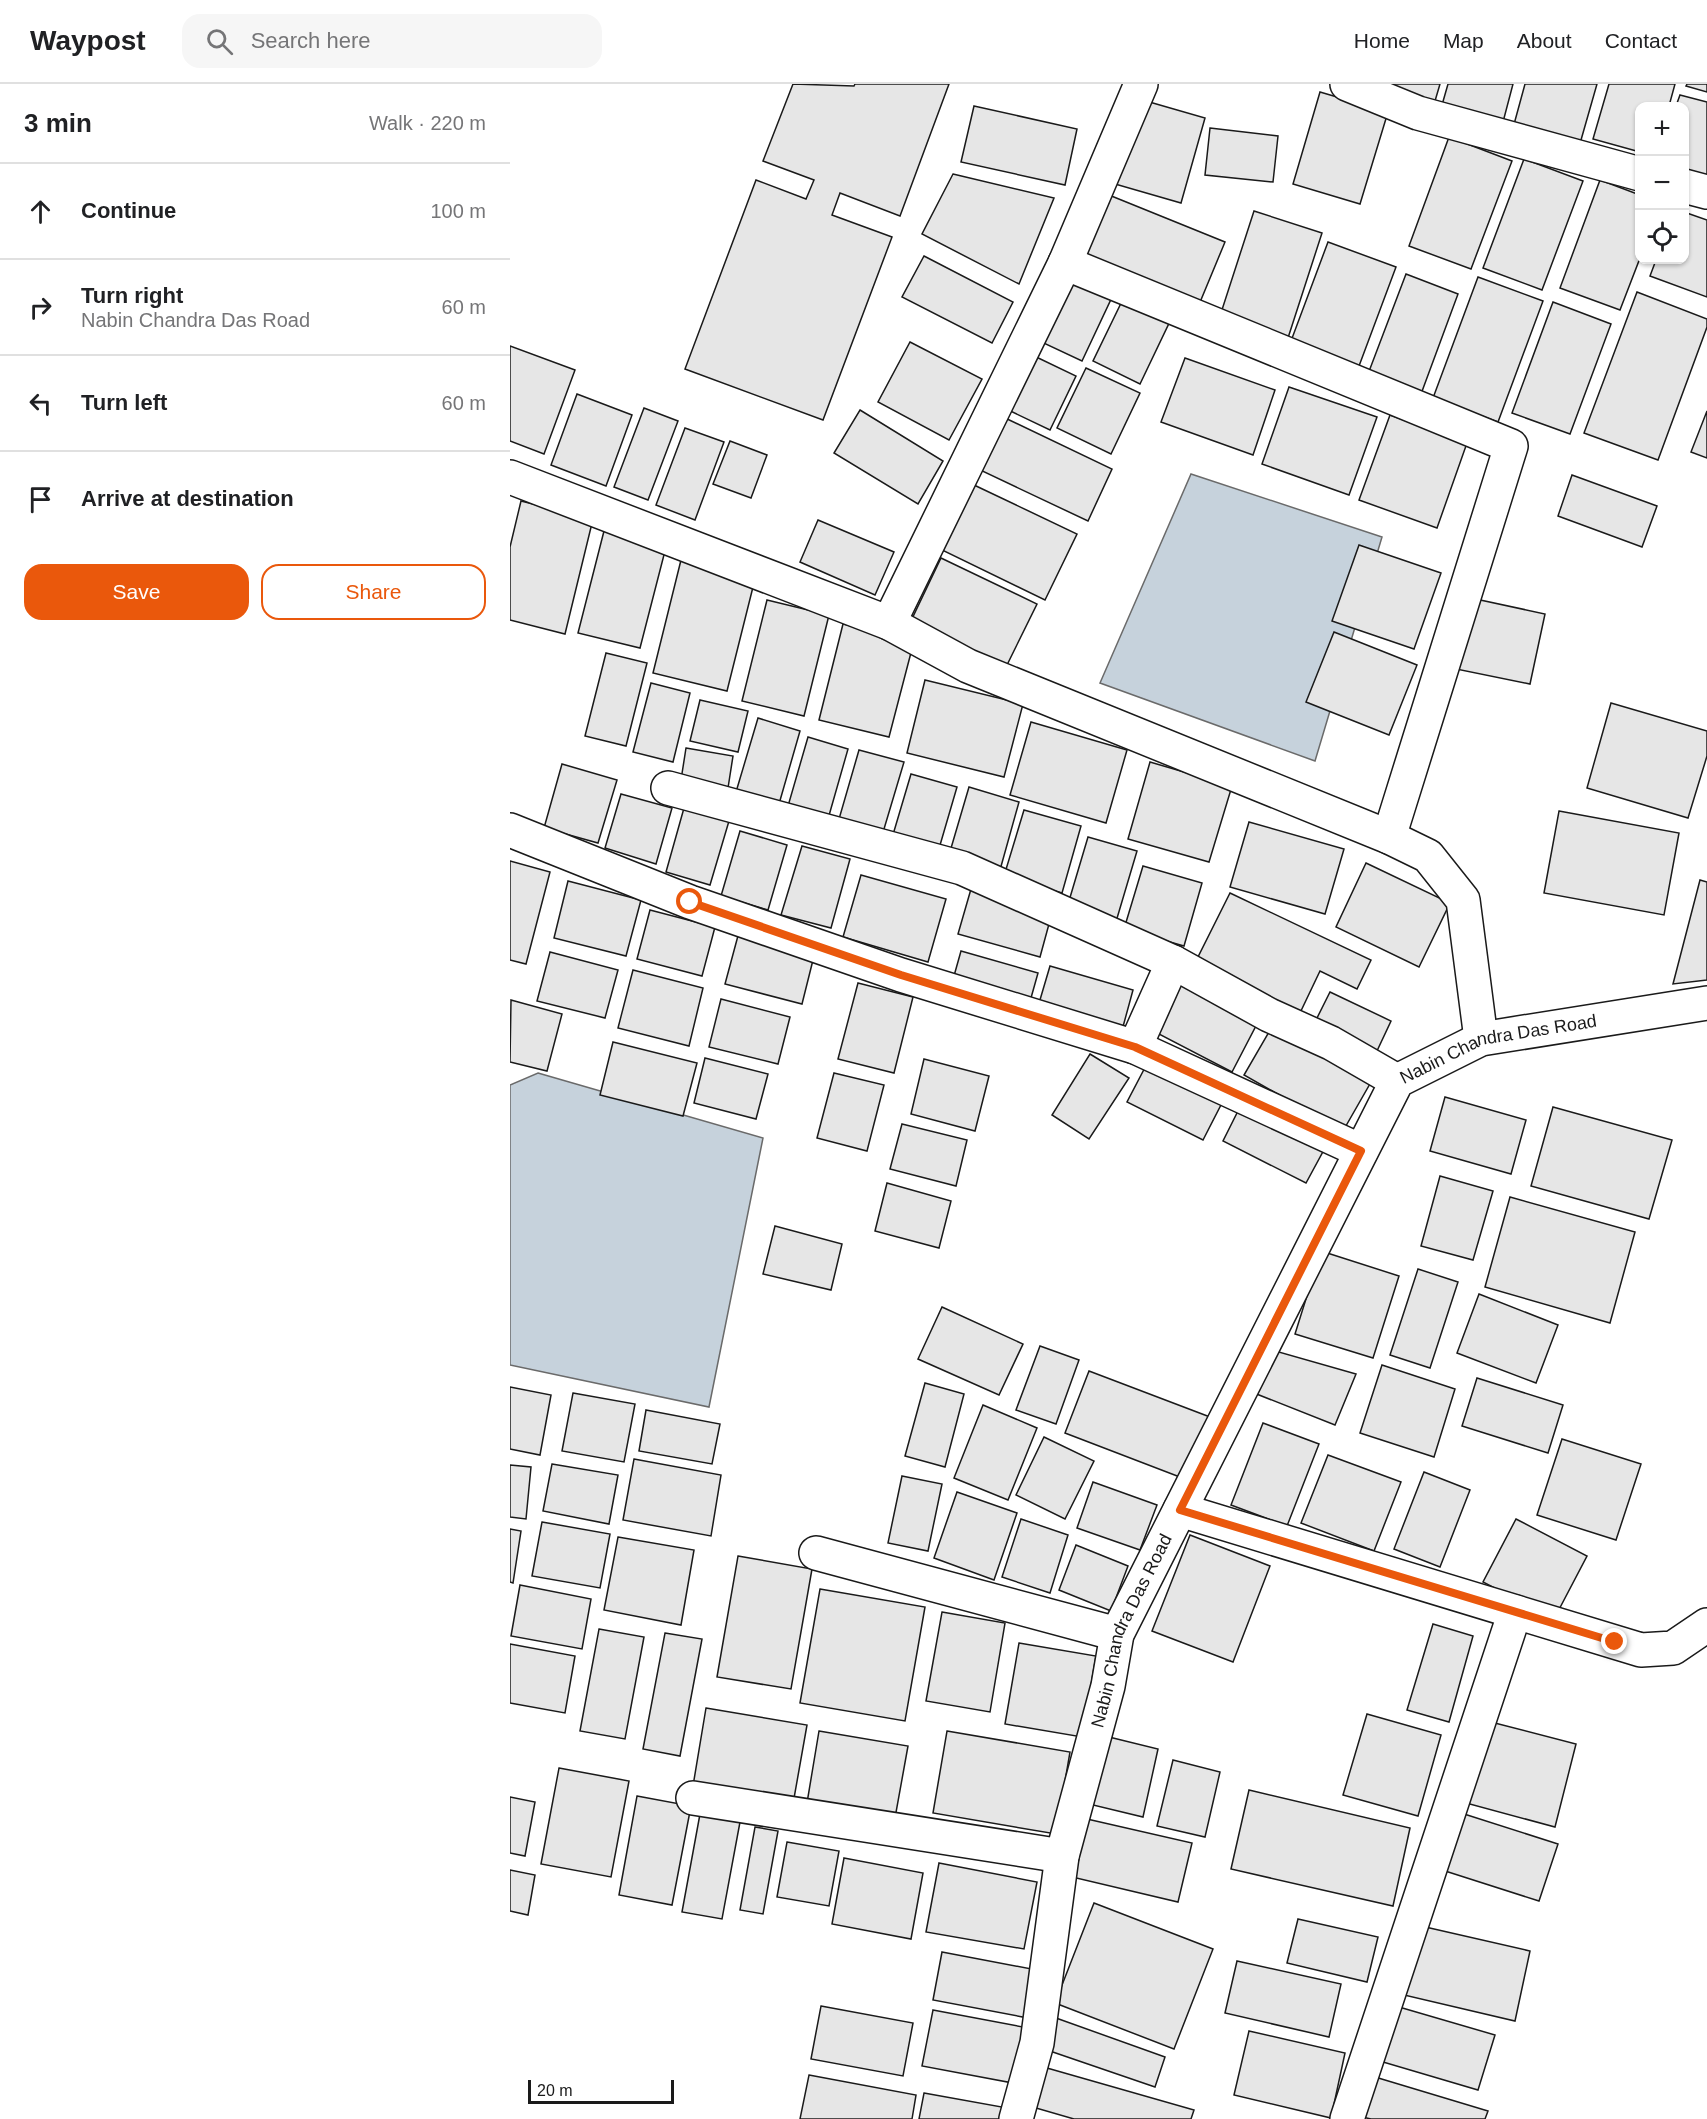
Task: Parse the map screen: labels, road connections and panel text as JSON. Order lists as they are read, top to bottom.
{
  "streets": {
    "street": ["Nabin Chandra Das Road"]
  },
  "scale_bar": "20 m",
  "page": {
    "header": "Waypost",
    "search": "Search here",
    "nav": [
      "Home",
      "Map",
      "About",
      "Contact"
    ],
    "heading": ["3 min", "Walk · 220 m"],
    "map_buttons": ["+", "−"],
    "list": [
      ["Continue", "100 m"],
      ["Turn right", "Nabin Chandra Das Road", "60 m"],
      ["Turn left", "60 m"],
      "Arrive at destination"
    ],
    "buttons": ["Save", "Share"],
    "scale": "20 m"
  }
}
